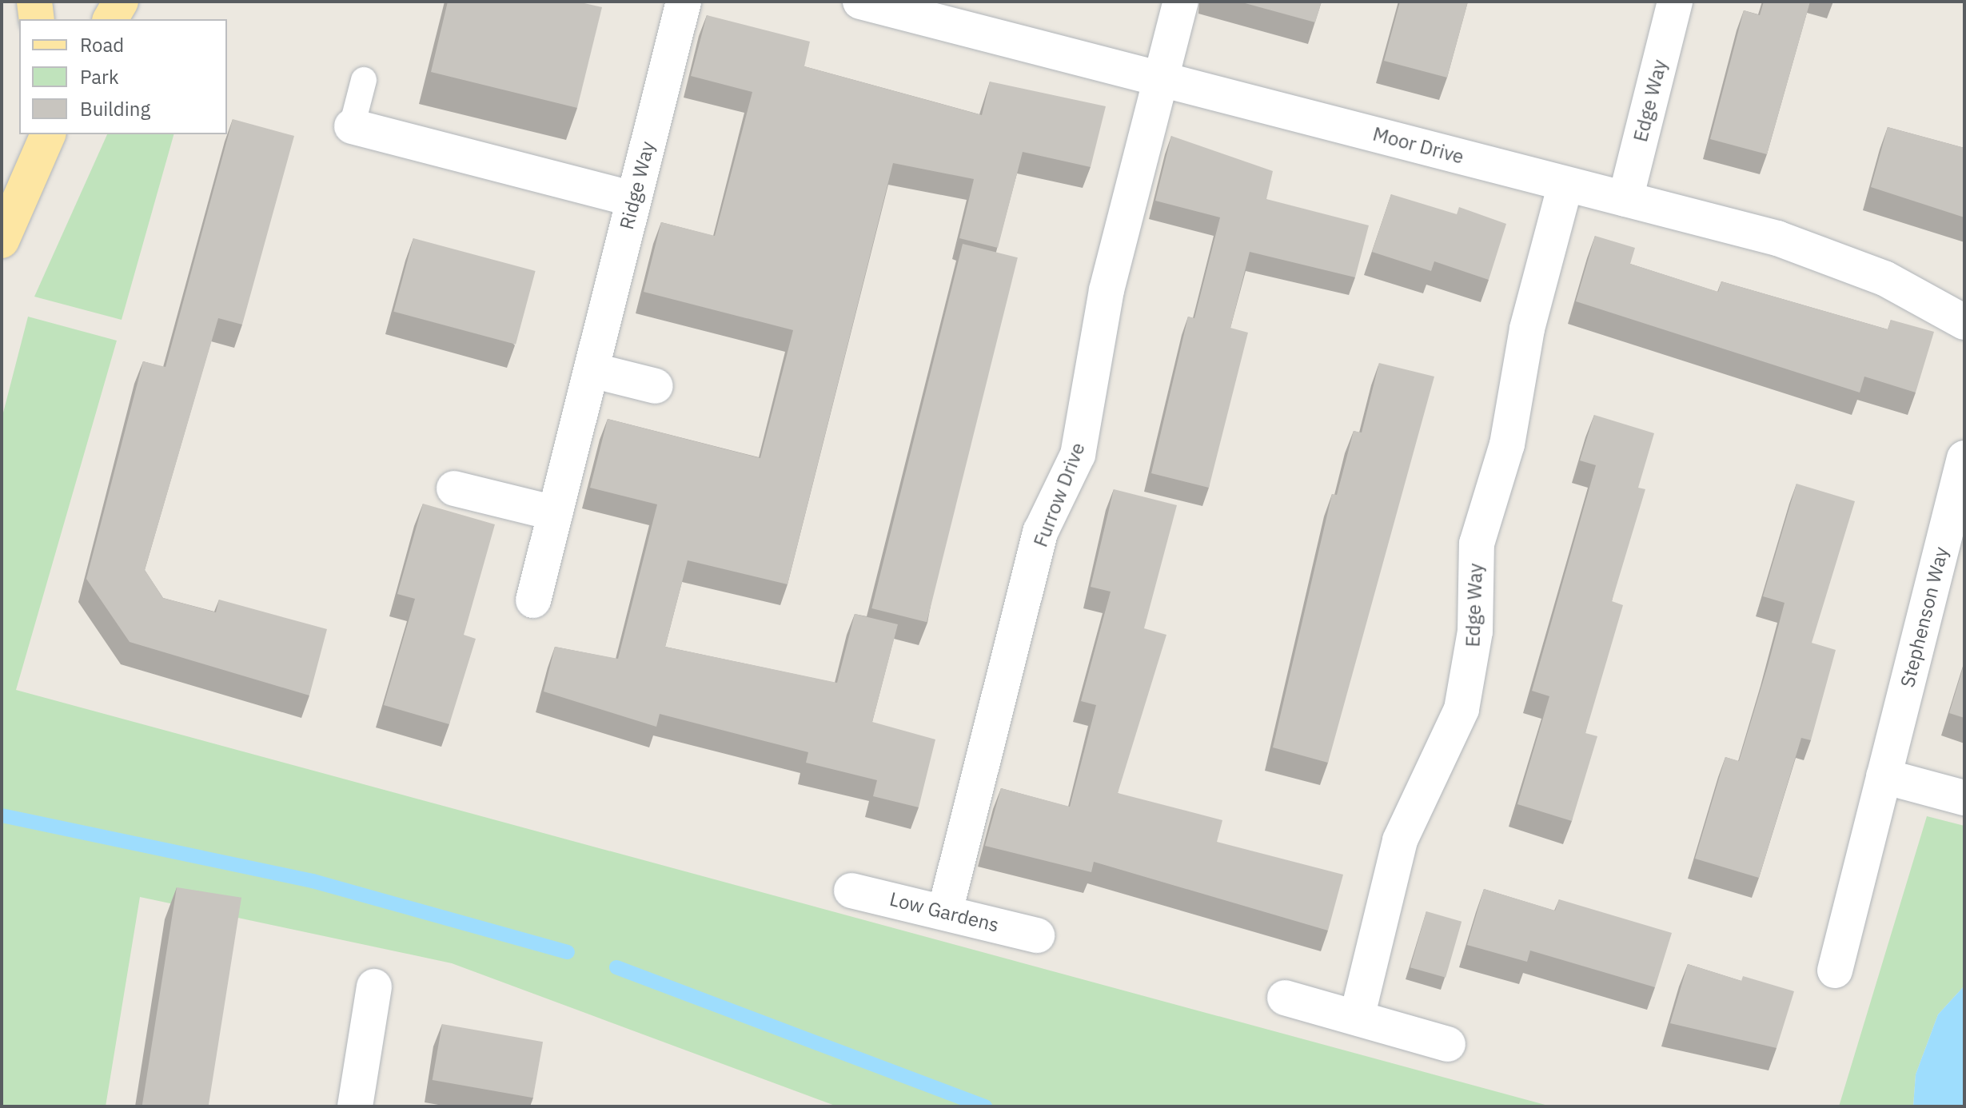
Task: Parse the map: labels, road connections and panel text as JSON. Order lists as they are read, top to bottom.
{
  "streets": {
    "street": [
      "Edge Way",
      "Moor Drive",
      "Ridge Way",
      "Furrow Drive",
      "Stephenson Way",
      "Low Gardens"
    ]
  },
  "crossings": [
    ["Edge Way", "Moor Drive"],
    ["Moor Drive", "Furrow Drive"],
    ["Furrow Drive", "Low Gardens"]
  ],
  "legend": ["Road", "Park", "Building"]
}
